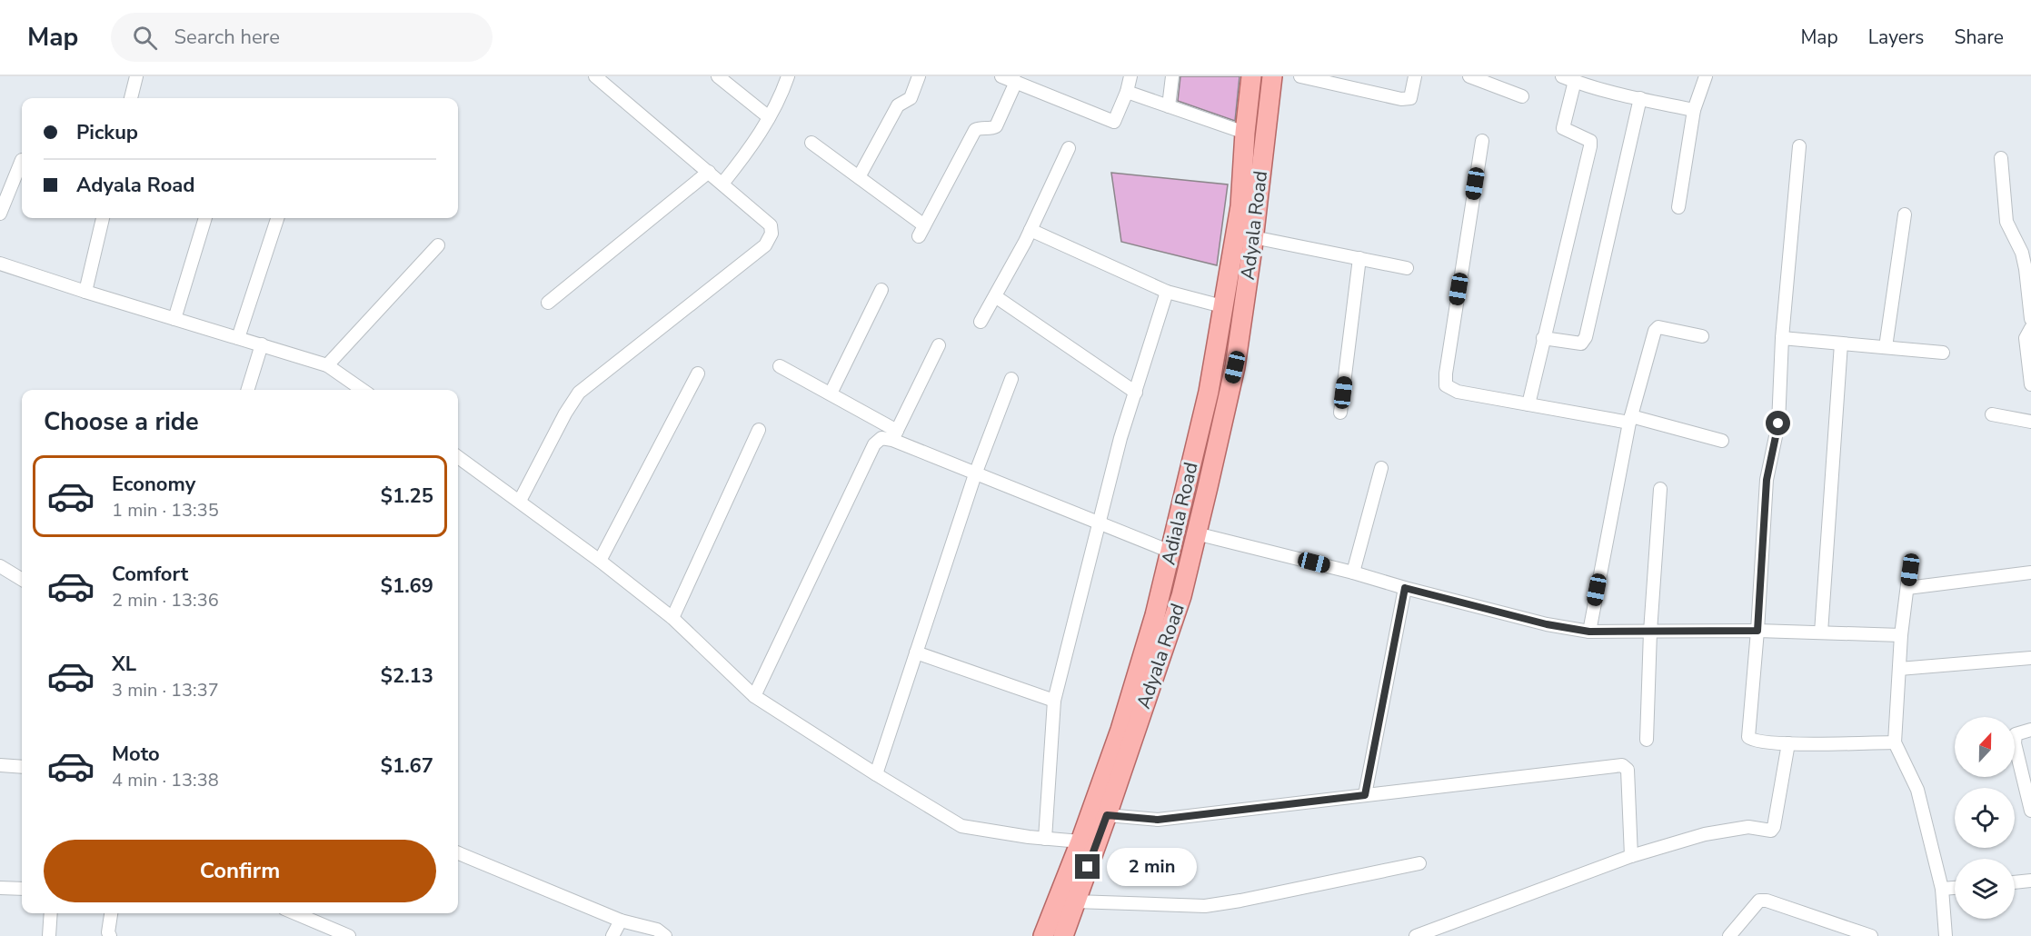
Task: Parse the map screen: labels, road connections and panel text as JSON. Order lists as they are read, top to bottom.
{
  "streets": {
    "main road": ["Adyala Road", "Adiala Road"]
  },
  "north": "top",
  "page": {
    "header": "Map",
    "search": "Search here",
    "nav": ["Map", "Layers", "Share"],
    "banner": ["Pickup", "Adyala Road"],
    "heading": "Choose a ride",
    "list": [
      {
        "name": "Economy",
        "note": "1 min · 13:35",
        "value": "$1.25"
      },
      {
        "name": "Comfort",
        "note": "2 min · 13:36",
        "value": "$1.69"
      },
      {
        "name": "XL",
        "note": "3 min · 13:37",
        "value": "$2.13"
      },
      {
        "name": "Moto",
        "note": "4 min · 13:38",
        "value": "$1.67"
      }
    ],
    "buttons": "Confirm",
    "bubble": "2 min"
  }
}
